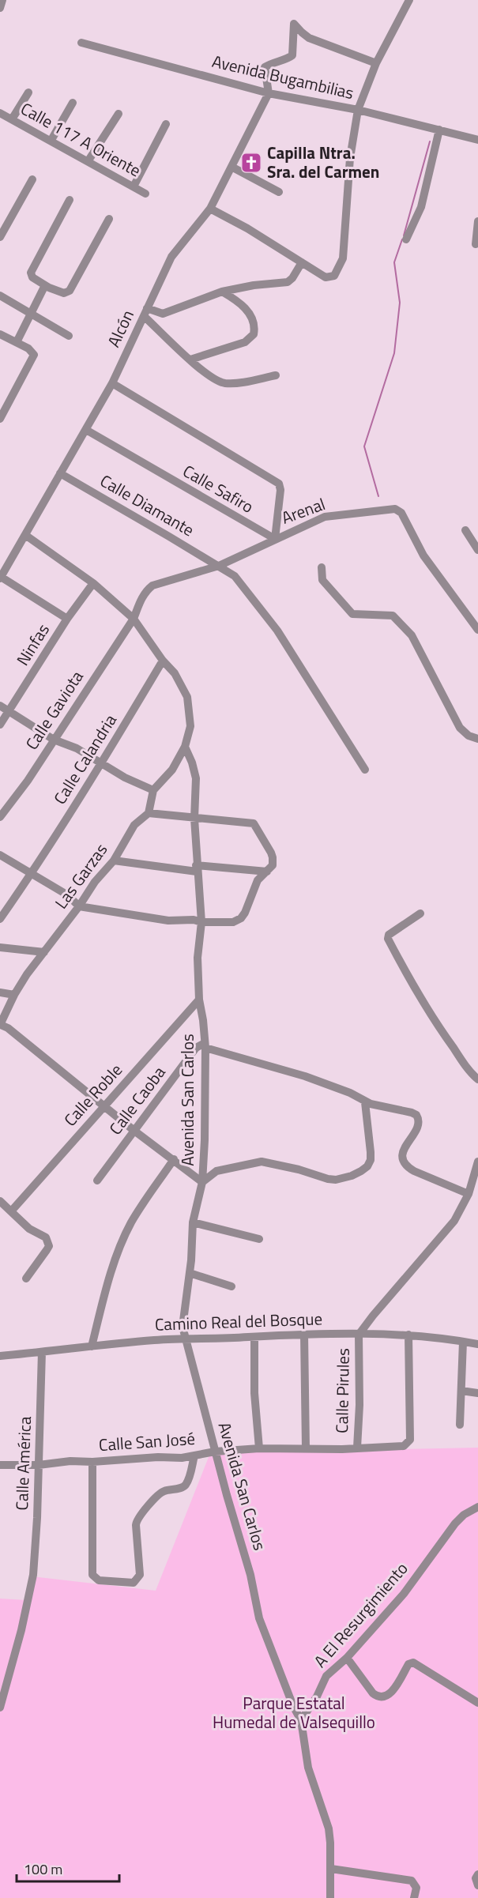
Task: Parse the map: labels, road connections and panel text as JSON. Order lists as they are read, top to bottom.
{
  "streets": {
    "street": [
      "Avenida Bugambilias",
      "Calle 117 A Oriente",
      "Alcón",
      "Calle Safiro",
      "Calle Diamante",
      "Arenal",
      "Ninfas",
      "Calle Gaviota",
      "Calle Calandria",
      "Las Garzas",
      "Calle Roble",
      "Avenida San Carlos",
      "Calle Caoba",
      "Camino Real del Bosque",
      "Calle Pirules",
      "Calle San José",
      "Calle América",
      "A El Resurgimiento"
    ]
  },
  "crossings": [
    ["Avenida Bugambilias", "Alcón"],
    ["Alcón", "Calle Safiro"],
    ["Alcón", "Calle Diamante"],
    ["Calle Safiro", "Arenal"],
    ["Calle Diamante", "Arenal"],
    ["Arenal", "Calle Gaviota"],
    ["Calle Roble", "Avenida San Carlos"],
    ["Avenida San Carlos", "Calle Caoba"],
    ["Avenida San Carlos", "Camino Real del Bosque"],
    ["Avenida San Carlos", "Calle San José"],
    ["Avenida San Carlos", "A El Resurgimiento"],
    ["Camino Real del Bosque", "Calle Pirules"],
    ["Camino Real del Bosque", "Calle San José"],
    ["Camino Real del Bosque", "Calle América"],
    ["Calle Pirules", "Calle San José"],
    ["Calle San José", "Calle América"]
  ],
  "parks": ["Parque Estatal Humedal de Valsequillo"],
  "places": {
    "church": ["Capilla Ntra. Sra. del Carmen"]
  },
  "scale_bar": "100 m"
}
